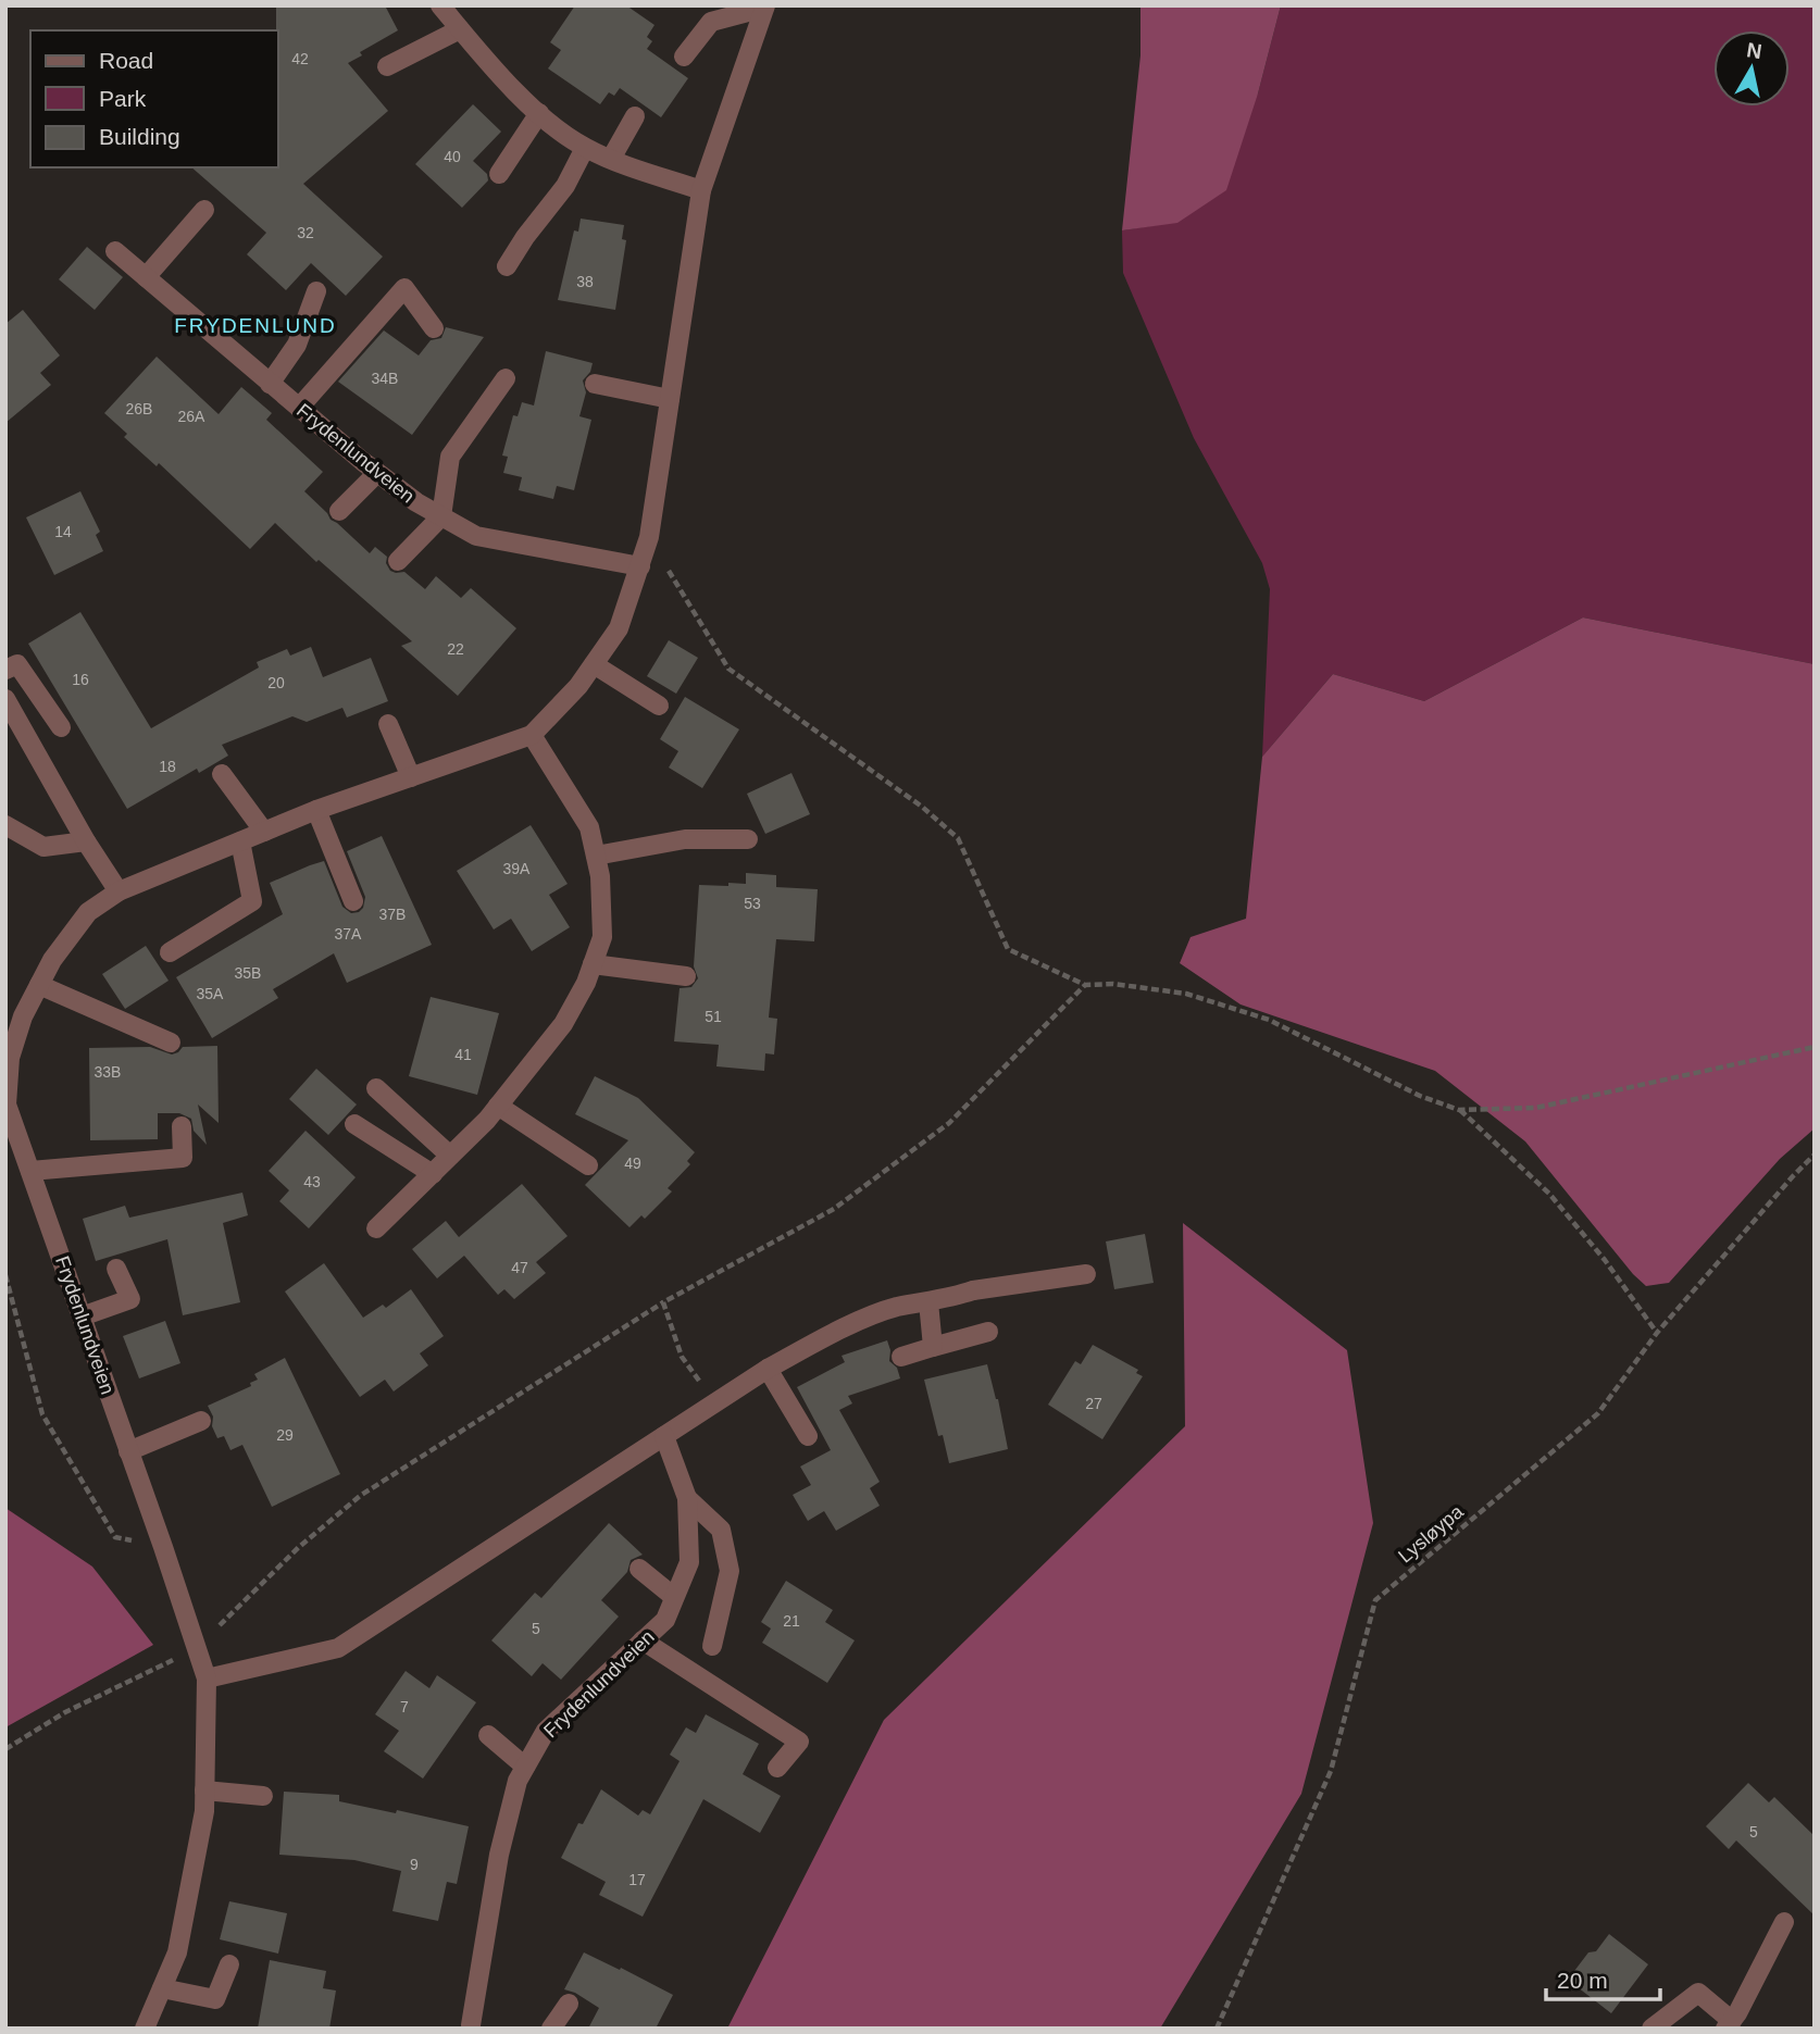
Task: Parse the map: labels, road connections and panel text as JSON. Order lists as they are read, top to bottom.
{
  "streets": {
    "street": ["Frydenlundveien"],
    "path": ["Lysløypa"]
  },
  "districts": ["FRYDENLUND"],
  "house_numbers": [
    "42",
    "40",
    "32",
    "38",
    "34B",
    "26B",
    "26A",
    "14",
    "22",
    "16",
    "20",
    "18",
    "39A",
    "53",
    "37B",
    "37A",
    "35B",
    "35A",
    "51",
    "41",
    "33B",
    "49",
    "43",
    "47",
    "27",
    "29",
    "21",
    "5",
    "7",
    "5",
    "9",
    "17"
  ],
  "legend": ["Road", "Park", "Building"],
  "scale_bar": "20 m",
  "north": "top"
}
